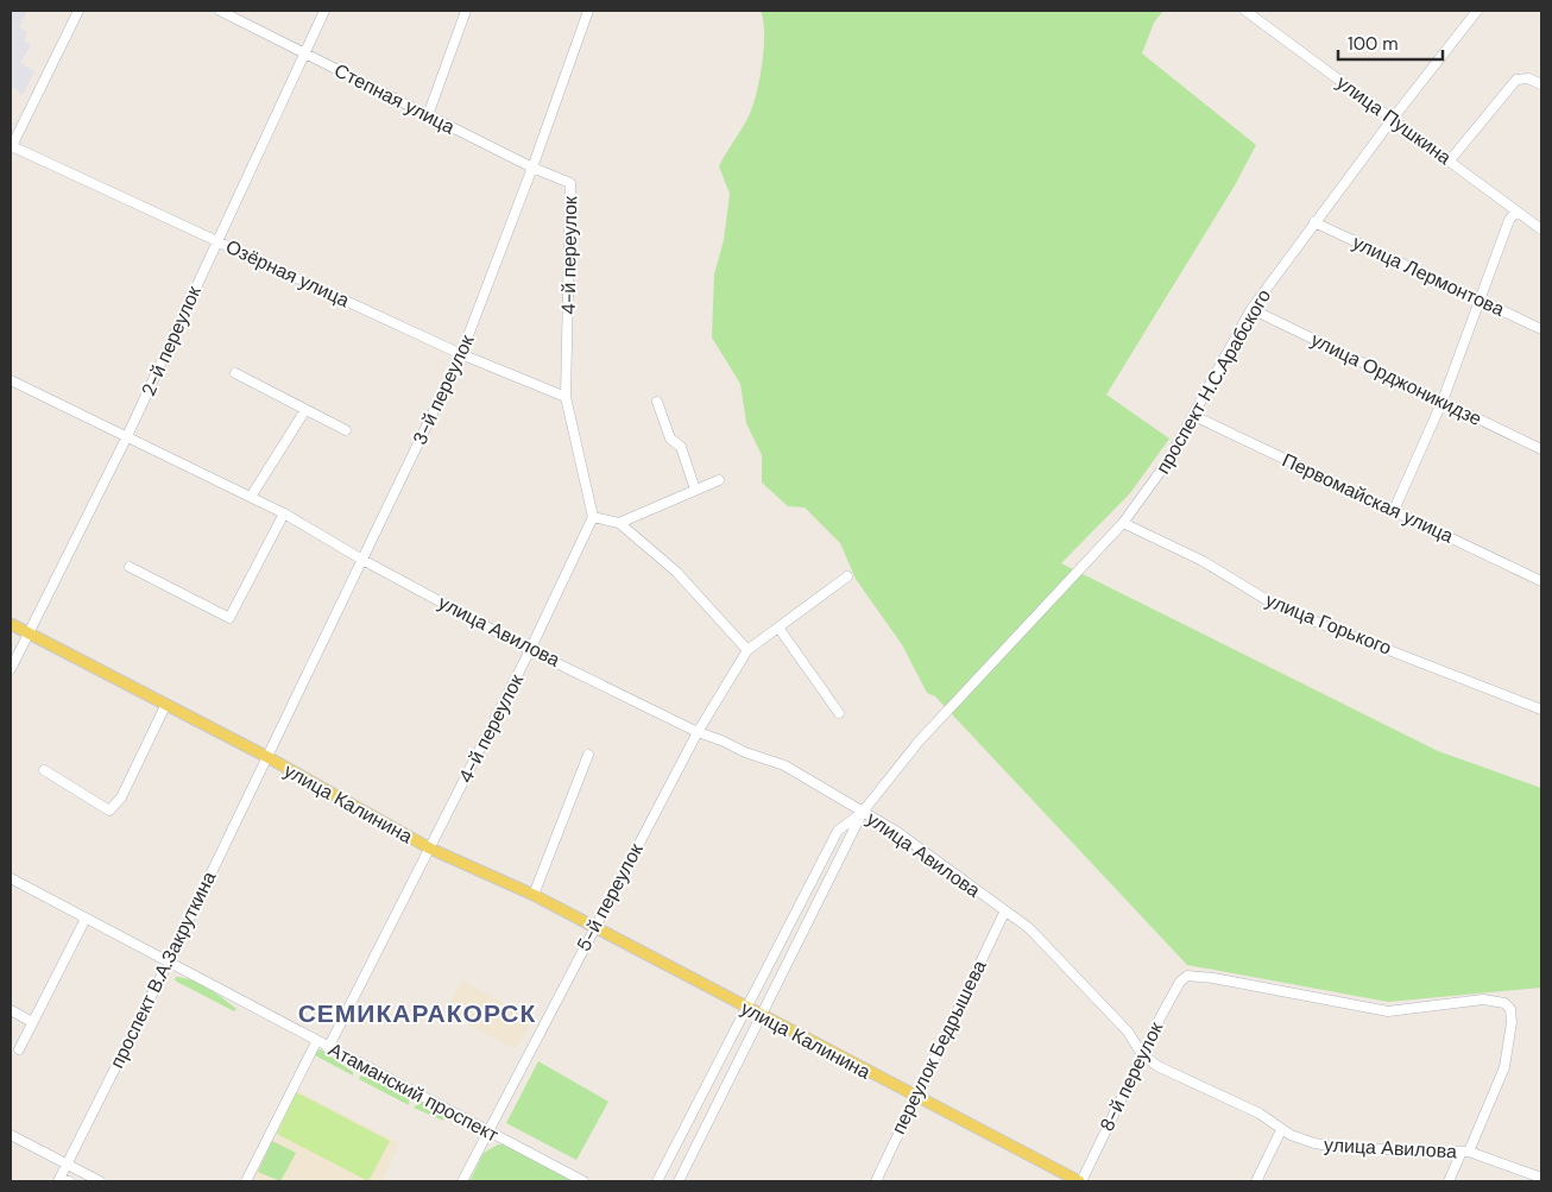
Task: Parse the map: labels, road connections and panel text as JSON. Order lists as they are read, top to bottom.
{
  "streets": {
    "main road": ["улица Калинина"],
    "street": [
      "Степная улица",
      "улица Пушкина",
      "4-й переулок",
      "Озёрная улица",
      "улица Лермонтова",
      "2-й переулок",
      "улица Орджоникидзе",
      "проспект Н.С.Арабского",
      "3-й переулок",
      "Первомайская улица",
      "улица Горького",
      "улица Авилова",
      "5-й переулок",
      "проспект В.А.Закруткина",
      "переулок Бедрышева",
      "8-й переулок",
      "Атаманский проспект"
    ]
  },
  "crossings": [
    ["Степная улица", "4-й переулок"],
    ["Степная улица", "2-й переулок"],
    ["Степная улица", "3-й переулок"],
    ["улица Пушкина", "проспект Н.С.Арабского"],
    ["4-й переулок", "Озёрная улица"],
    ["4-й переулок", "улица Авилова"],
    ["4-й переулок", "улица Калинина"],
    ["4-й переулок", "Атаманский проспект"],
    ["Озёрная улица", "2-й переулок"],
    ["Озёрная улица", "3-й переулок"],
    ["улица Лермонтова", "проспект Н.С.Арабского"],
    ["2-й переулок", "улица Авилова"],
    ["2-й переулок", "улица Калинина"],
    ["улица Орджоникидзе", "проспект Н.С.Арабского"],
    ["проспект Н.С.Арабского", "Первомайская улица"],
    ["проспект Н.С.Арабского", "улица Горького"],
    ["проспект Н.С.Арабского", "улица Авилова"],
    ["3-й переулок", "улица Авилова"],
    ["3-й переулок", "улица Калинина"],
    ["3-й переулок", "проспект В.А.Закруткина"],
    ["улица Авилова", "5-й переулок"],
    ["улица Авилова", "переулок Бедрышева"],
    ["улица Авилова", "8-й переулок"],
    ["улица Калинина", "5-й переулок"],
    ["улица Калинина", "проспект В.А.Закруткина"],
    ["улица Калинина", "переулок Бедрышева"],
    ["улица Калинина", "8-й переулок"],
    ["5-й переулок", "Атаманский проспект"],
    ["проспект В.А.Закруткина", "Атаманский проспект"]
  ],
  "districts": ["СЕМИКАРАКОРСК"],
  "scale_bar": "100 m"
}
